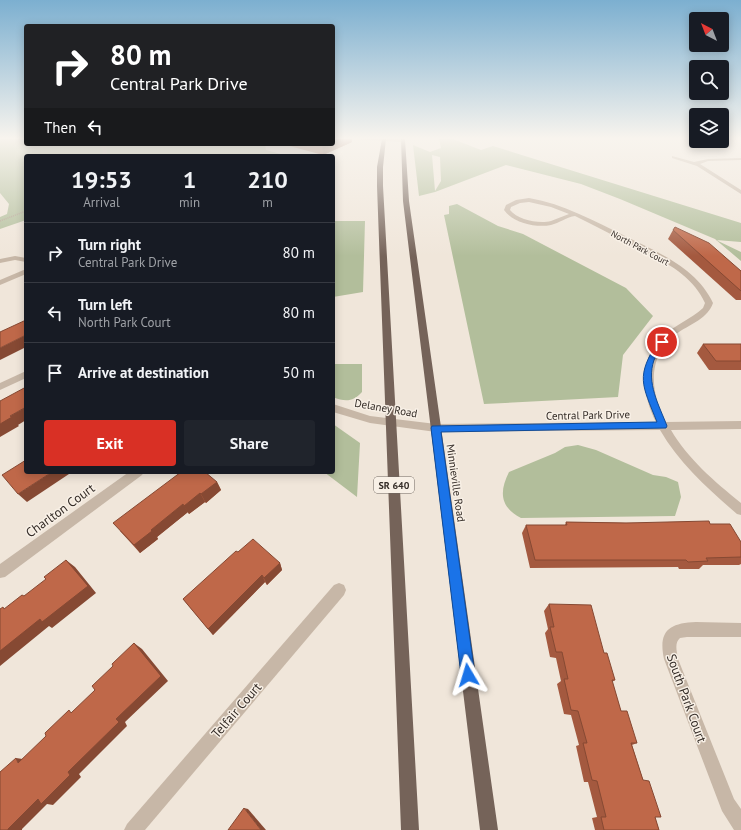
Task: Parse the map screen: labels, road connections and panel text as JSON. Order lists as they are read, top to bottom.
{
  "streets": {
    "main road": ["Minnieville Road", "SR 640"],
    "street": [
      "North Park Court",
      "Delaney Road",
      "Central Park Drive",
      "Charlton Court",
      "South Park Court",
      "Telfair Court"
    ]
  },
  "crossings": [
    ["North Park Court", "Central Park Drive"],
    ["Delaney Road", "Central Park Drive"],
    ["Delaney Road", "Minnieville Road"],
    ["Delaney Road", "SR 640"],
    ["Central Park Drive", "Minnieville Road"]
  ],
  "north": "top left",
  "page": {
    "turn": ["80 m", "Central Park Drive"],
    "then": "Then",
    "eta": [
      "19:53",
      "Arrival",
      "1",
      "min",
      "210",
      "m"
    ],
    "list": [
      {
        "name": "Turn right",
        "note": "Central Park Drive",
        "value": "80 m"
      },
      {
        "name": "Turn left",
        "note": "North Park Court",
        "value": "80 m"
      },
      {
        "name": "Arrive at destination",
        "value": "50 m"
      }
    ],
    "buttons": ["Exit", "Share"]
  }
}
